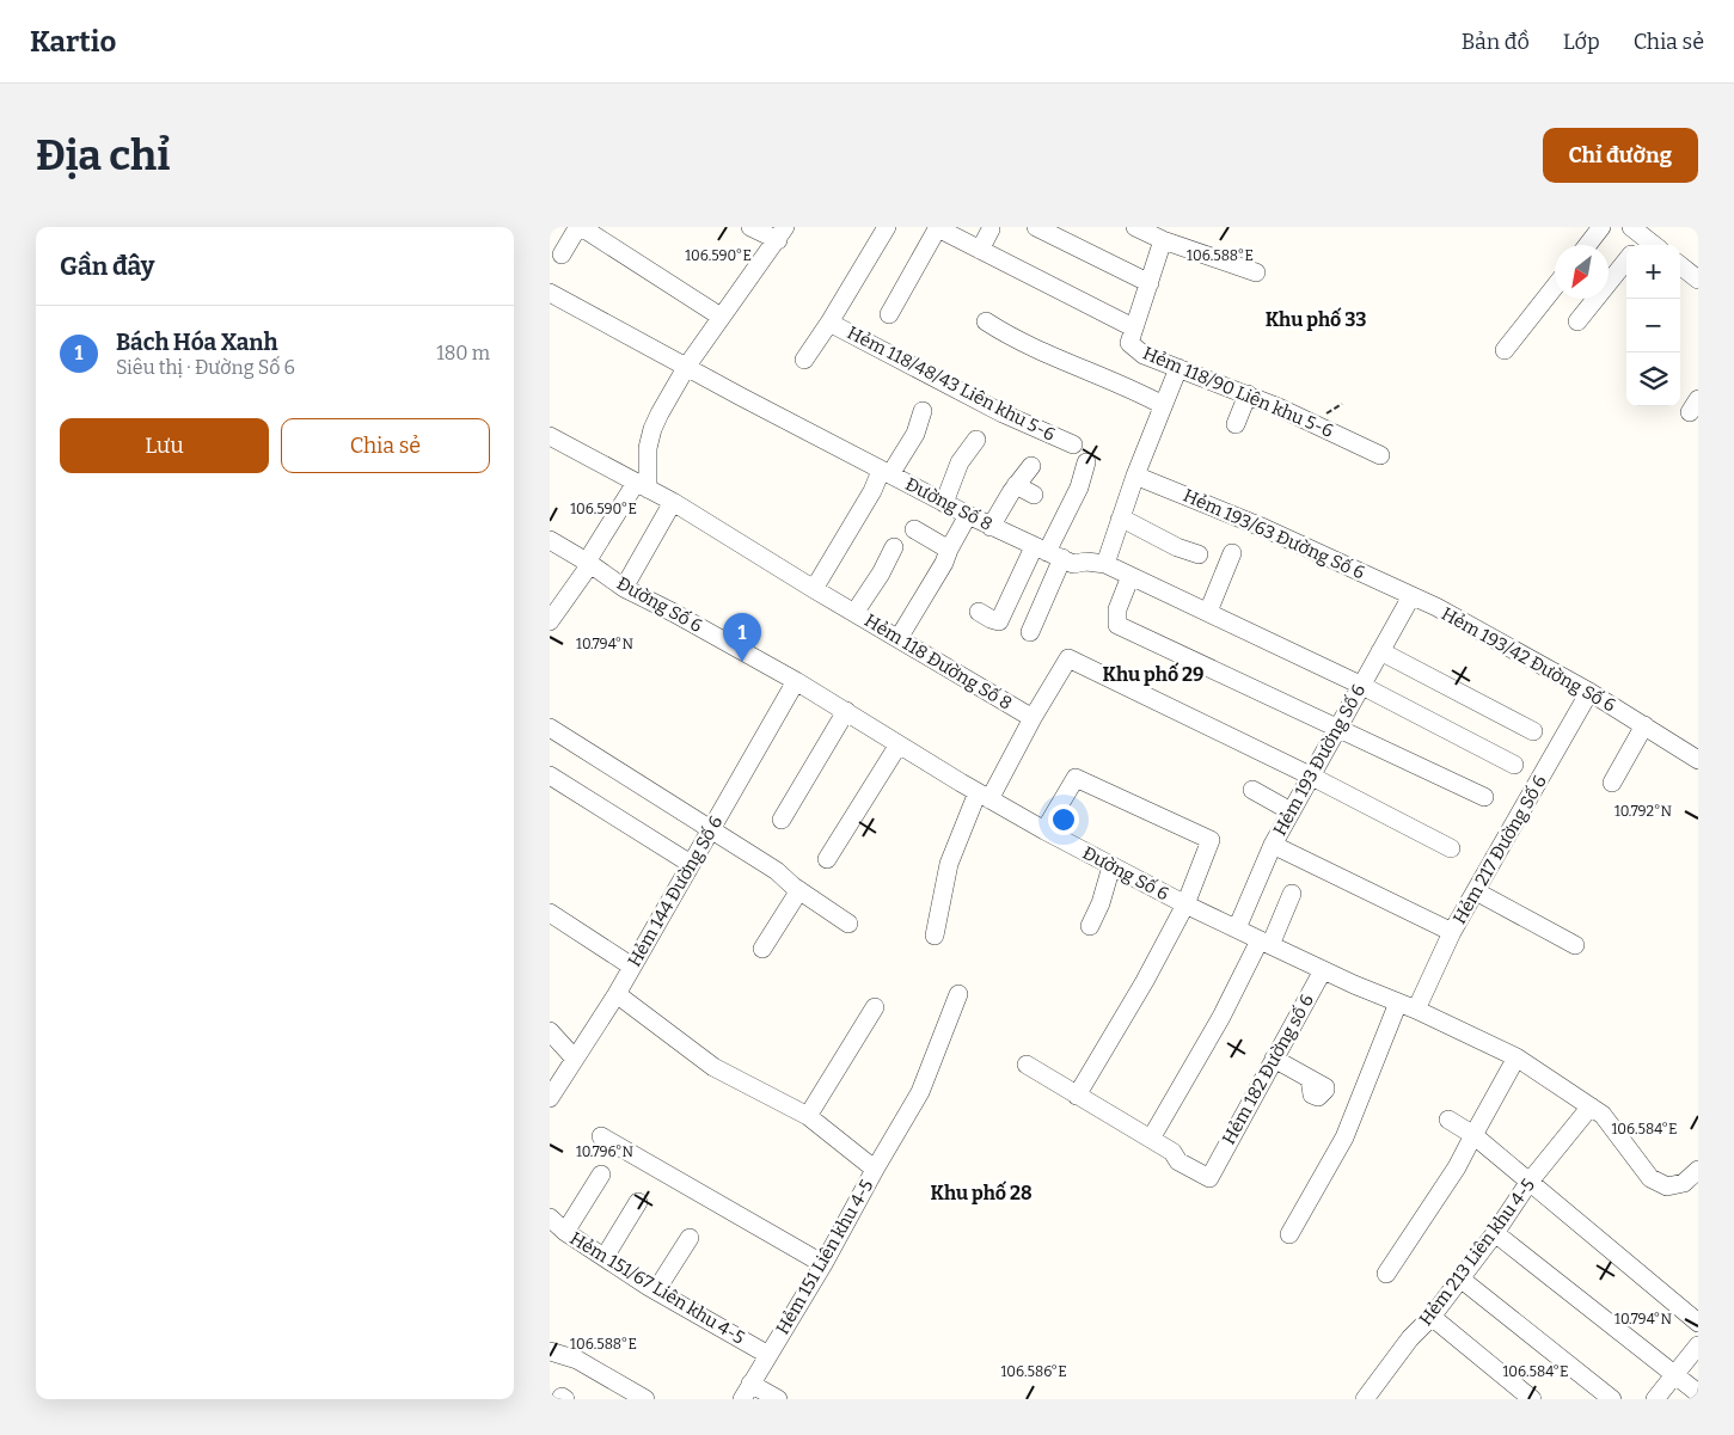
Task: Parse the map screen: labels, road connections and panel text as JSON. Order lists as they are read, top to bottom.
{
  "streets": {
    "street": [
      "Hẻm 118/48/43 Liên khu 5-6",
      "Hẻm 118/90 Liên khu 5-6",
      "Đường Số 8",
      "Hẻm 193/63 Đường Số 6",
      "Đường Số 6",
      "Hẻm 193/42 Đường Số 6",
      "Hẻm 118 Đường Số 8",
      "Hẻm 193 Đường Số 6",
      "Hẻm 217 Đường Số 6",
      "Hẻm 144 Đường Số 6",
      "Hẻm 182 Đường số 6",
      "Hẻm 213 Liên khu 4-5",
      "Hẻm 151 Liên khu 4-5",
      "Hẻm 151/67 Liên khu 4-5"
    ]
  },
  "crossings": [
    ["Đường Số 8", "Hẻm 193 Đường Số 6"],
    ["Hẻm 193/63 Đường Số 6", "Hẻm 193/42 Đường Số 6"],
    ["Hẻm 193/63 Đường Số 6", "Hẻm 193 Đường Số 6"],
    ["Đường Số 6", "Hẻm 193 Đường Số 6"],
    ["Đường Số 6", "Hẻm 217 Đường Số 6"],
    ["Đường Số 6", "Hẻm 144 Đường Số 6"],
    ["Đường Số 6", "Hẻm 182 Đường số 6"],
    ["Đường Số 6", "Hẻm 213 Liên khu 4-5"],
    ["Hẻm 193/42 Đường Số 6", "Hẻm 193 Đường Số 6"],
    ["Hẻm 193/42 Đường Số 6", "Hẻm 217 Đường Số 6"],
    ["Hẻm 118 Đường Số 8", "Hẻm 193 Đường Số 6"],
    ["Hẻm 144 Đường Số 6", "Hẻm 151 Liên khu 4-5"],
    ["Hẻm 151 Liên khu 4-5", "Hẻm 151/67 Liên khu 4-5"]
  ],
  "districts": ["Khu phố 33", "Khu phố 29", "Khu phố 28"],
  "north": "bottom left",
  "page": {
    "header": "Kartio",
    "nav": ["Bản đồ", "Lớp", "Chia sẻ"],
    "buttons": [
      "Chỉ đường",
      ["Lưu", "Chia sẻ"]
    ],
    "title": "Địa chỉ",
    "heading": "Gần đây",
    "map_buttons": ["+", "−"],
    "list": [
      {
        "mark": "1",
        "name": "Bách Hóa Xanh",
        "note": "Siêu thị · Đường Số 6",
        "value": "180 m"
      }
    ],
    "pins": "1"
  },
  "coordinates": [
    "106.590°E",
    "106.588°E",
    "10.794°N",
    "10.792°N",
    "106.584°E",
    "10.796°N",
    "106.586°E"
  ]
}
